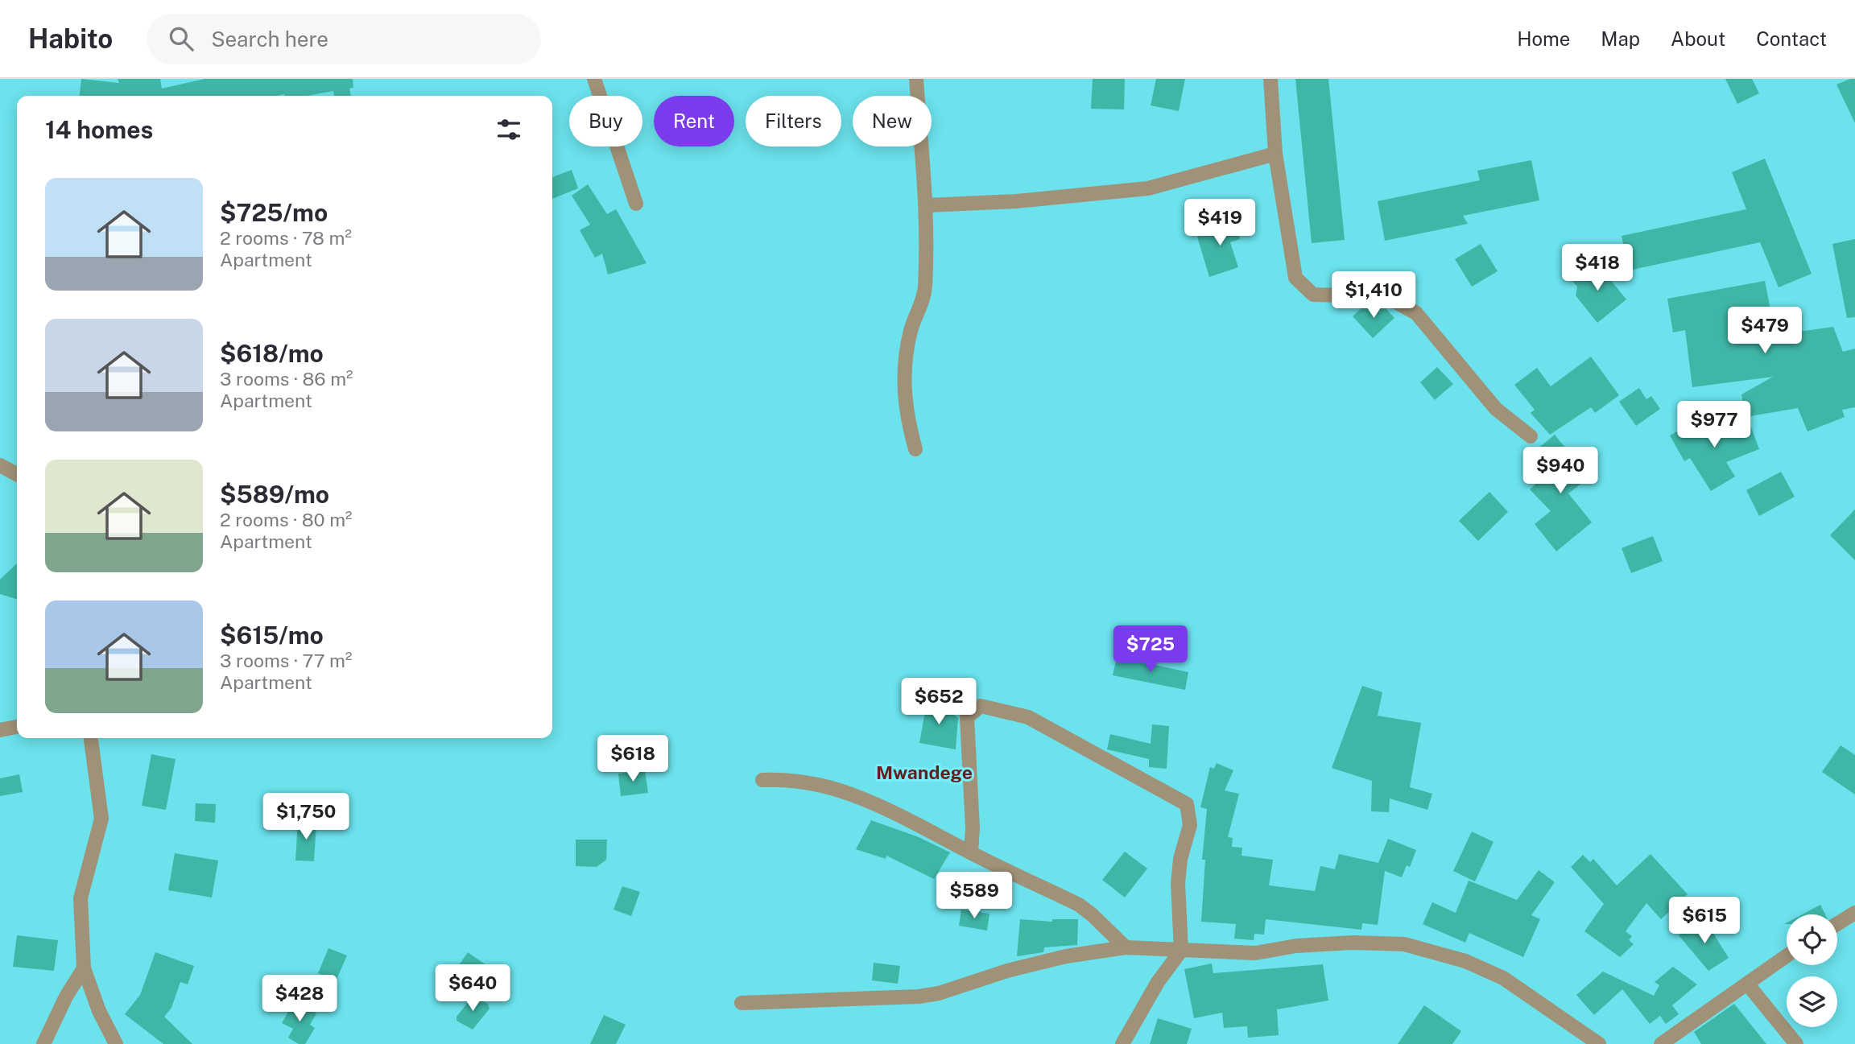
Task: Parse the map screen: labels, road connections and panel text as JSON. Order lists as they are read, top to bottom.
{
  "districts": ["Mwandege"],
  "page": {
    "header": "Habito",
    "search": "Search here",
    "nav": [
      "Home",
      "Map",
      "About",
      "Contact"
    ],
    "chip": [
      "Buy",
      "Rent",
      "Filters",
      "New"
    ],
    "heading": "14 homes",
    "list": [
      {
        "name": "$725/mo",
        "note": "2 rooms · 78 m² · Apartment"
      },
      {
        "name": "$618/mo",
        "note": "3 rooms · 86 m² · Apartment"
      },
      {
        "name": "$589/mo",
        "note": "2 rooms · 80 m² · Apartment"
      },
      {
        "name": "$615/mo",
        "note": "3 rooms · 77 m² · Apartment"
      }
    ],
    "price": [
      "$419",
      "$418",
      "$1,410",
      "$479",
      "$977",
      "$940",
      "$725",
      "$652",
      "$618",
      "$1,750",
      "$589",
      "$615",
      "$640",
      "$428"
    ]
  }
}
